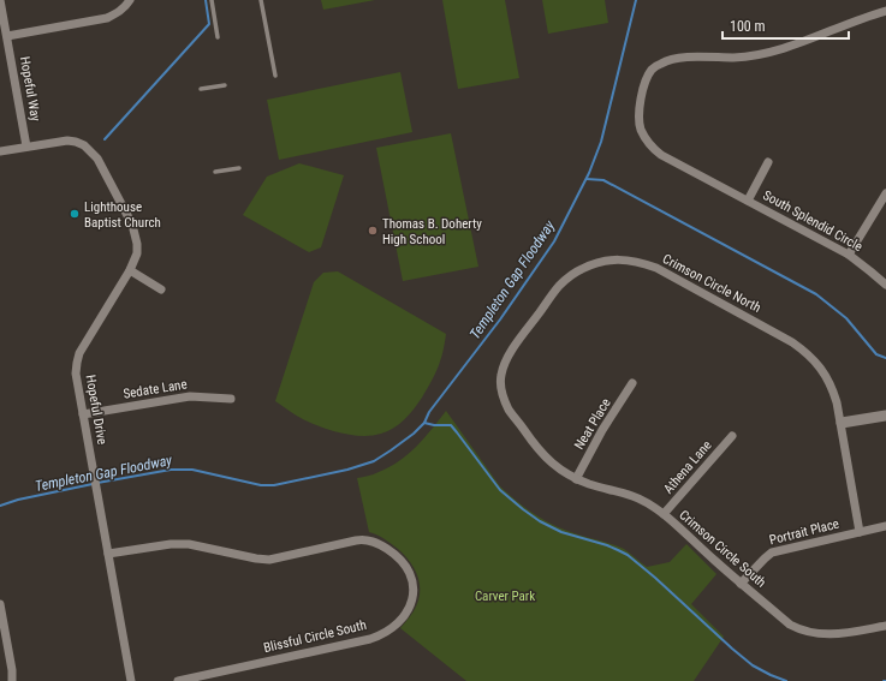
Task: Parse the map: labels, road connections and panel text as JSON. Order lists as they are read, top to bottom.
{
  "streets": {
    "street": [
      "Hopeful Way",
      "South Splendid Circle",
      "Crimson Circle North",
      "Sedate Lane",
      "Hopeful Drive",
      "Neat Place",
      "Athena Lane",
      "Portrait Place",
      "Crimson Circle South",
      "Blissful Circle South"
    ]
  },
  "crossings": [
    ["Hopeful Way", "Hopeful Drive"],
    ["Crimson Circle North", "Portrait Place"],
    ["Crimson Circle North", "Crimson Circle South"],
    ["Sedate Lane", "Hopeful Drive"],
    ["Hopeful Drive", "Blissful Circle South"],
    ["Neat Place", "Crimson Circle South"],
    ["Athena Lane", "Crimson Circle South"],
    ["Portrait Place", "Crimson Circle South"]
  ],
  "water": ["Templeton Gap Floodway"],
  "parks": ["Carver Park"],
  "places": ["Lighthouse Baptist Church", "Thomas B. Doherty High School"],
  "scale_bar": "100 m"
}
